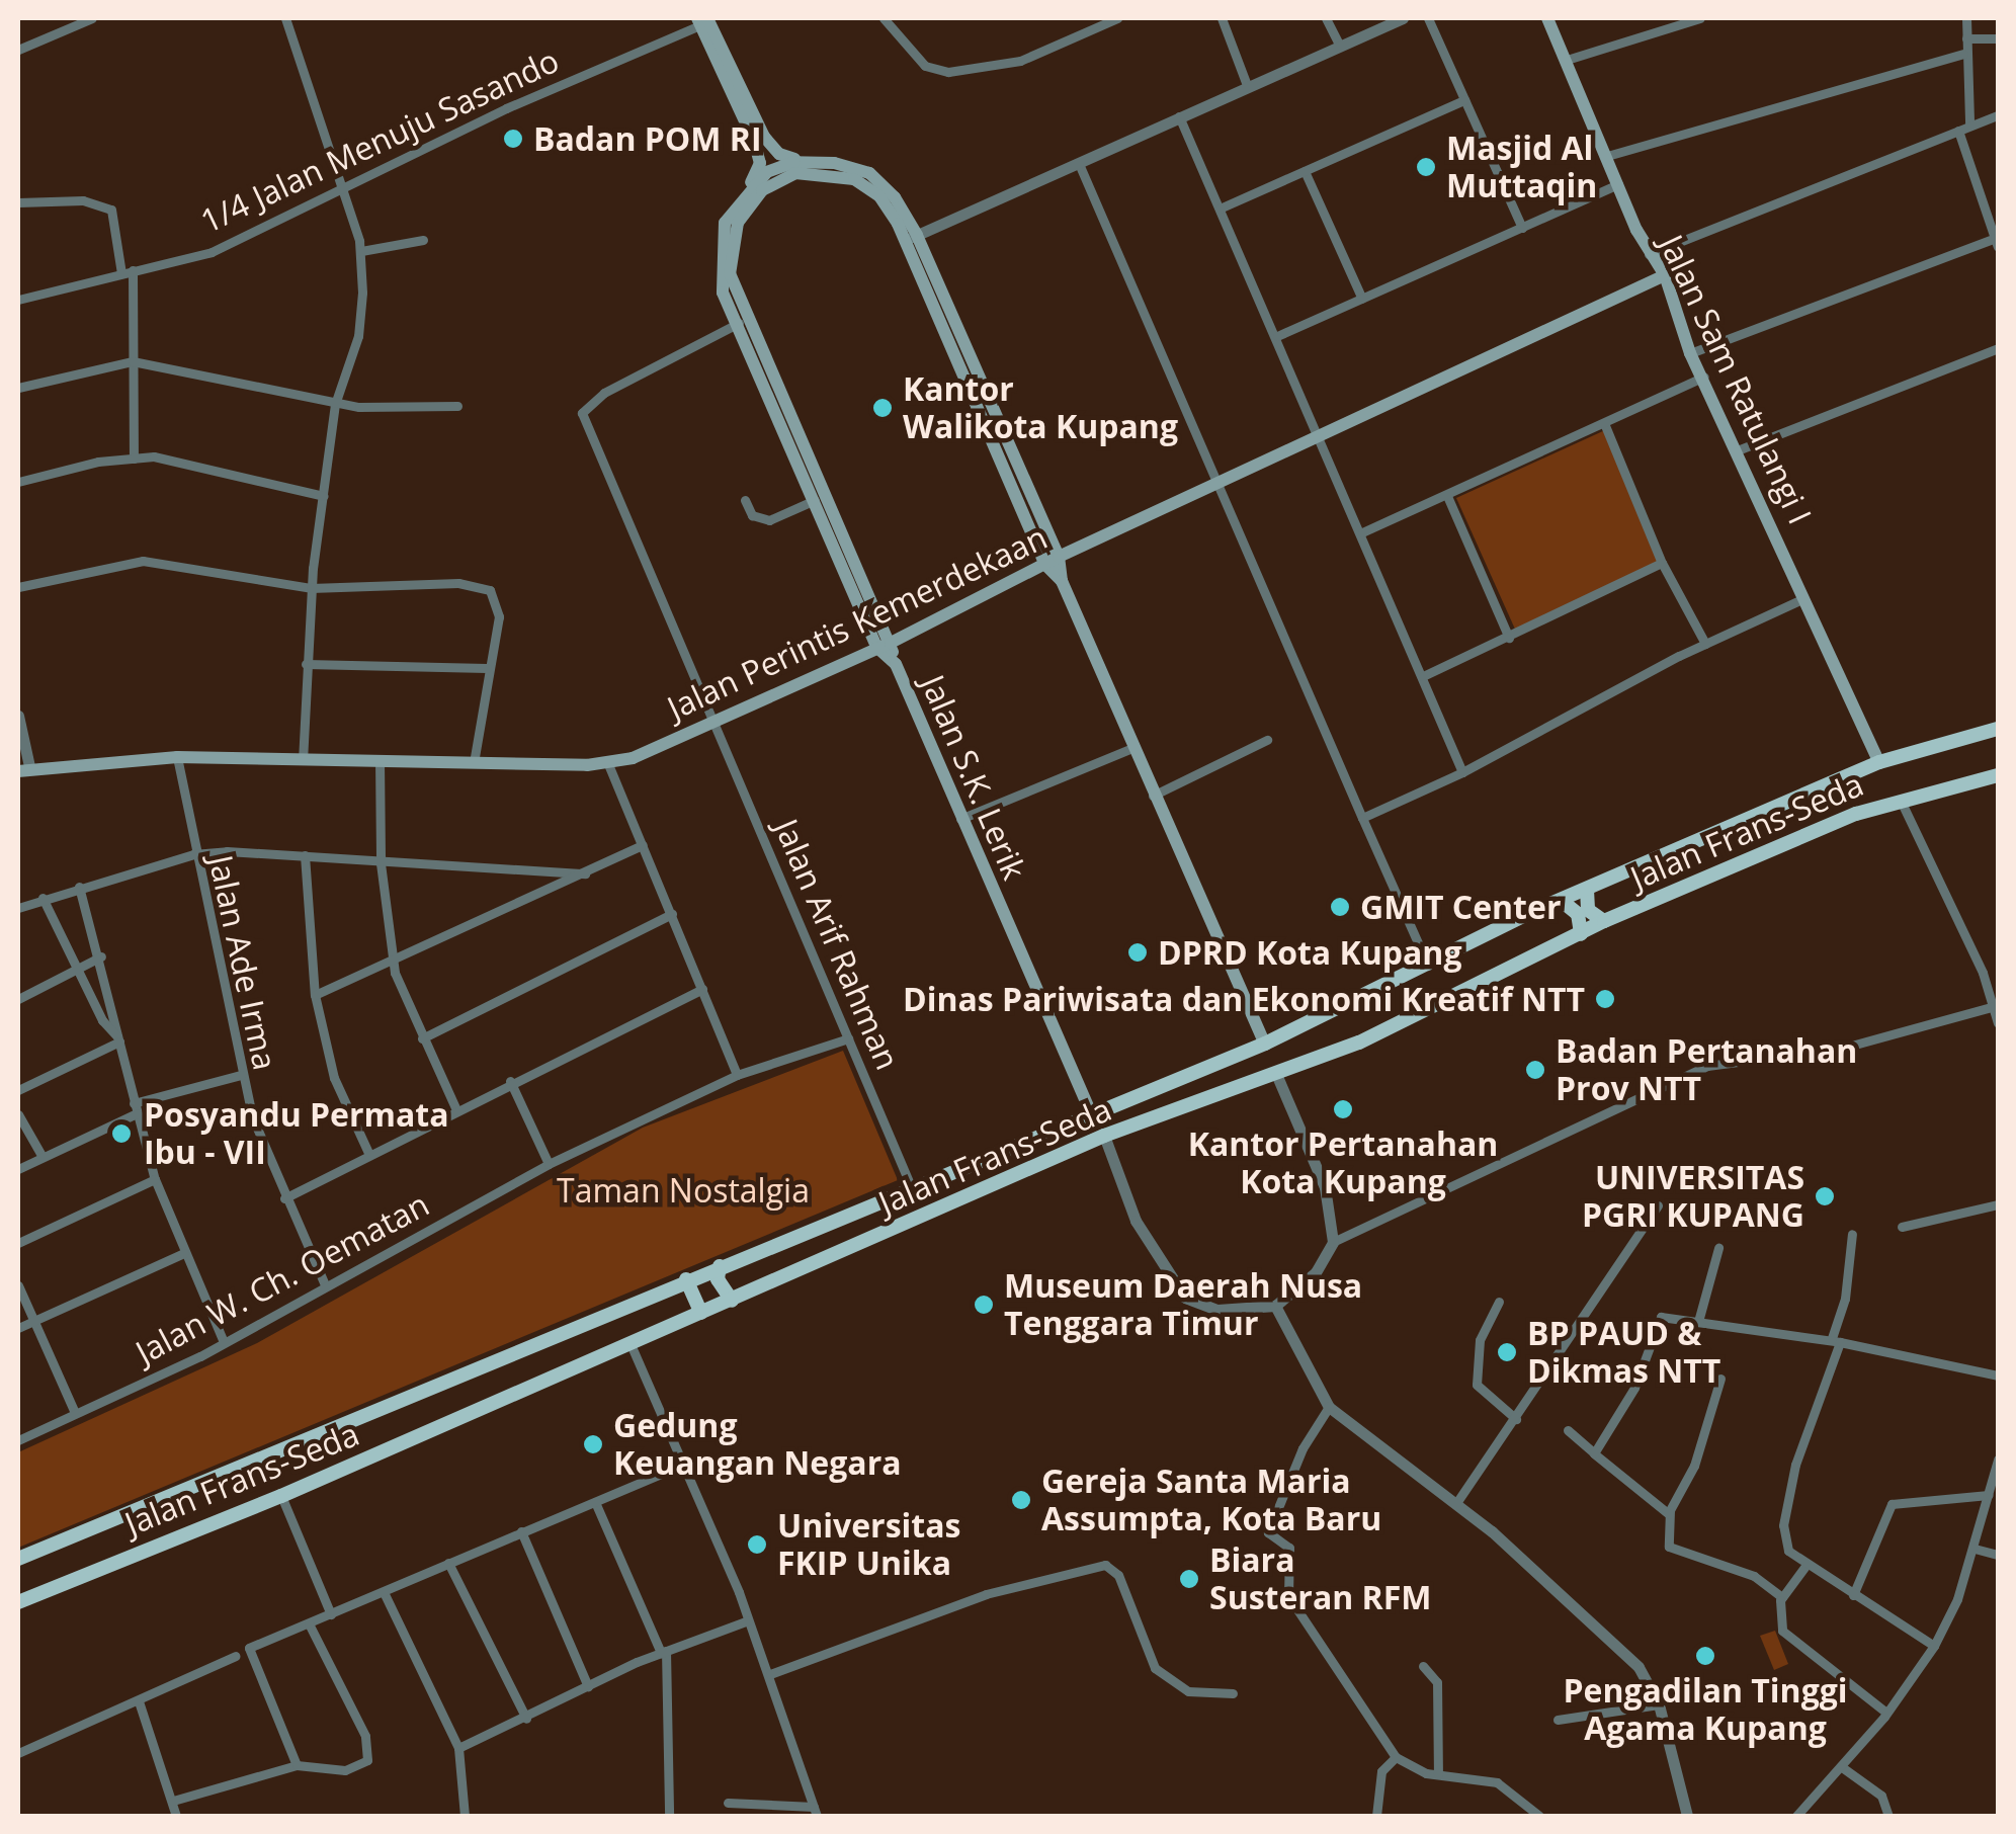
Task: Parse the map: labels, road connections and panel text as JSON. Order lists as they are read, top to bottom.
{
  "streets": {
    "main road": [
      "Jalan Sam Ratulangi I",
      "Jalan Perintis Kemerdekaan",
      "Jalan S.K. Lerik",
      "Jalan Frans-Seda"
    ],
    "street": [
      "1/4 Jalan Menuju Sasando",
      "Jalan Arif Rahman",
      "Jalan Ade Irma",
      "Jalan W. Ch. Oematan"
    ]
  },
  "crossings": [
    ["Jalan Sam Ratulangi I", "Jalan Perintis Kemerdekaan"],
    ["Jalan Sam Ratulangi I", "Jalan Frans-Seda"],
    ["Jalan Perintis Kemerdekaan", "Jalan S.K. Lerik"],
    ["Jalan Perintis Kemerdekaan", "Jalan Arif Rahman"],
    ["Jalan Perintis Kemerdekaan", "Jalan Ade Irma"],
    ["Jalan S.K. Lerik", "Jalan Frans-Seda"],
    ["Jalan Frans-Seda", "Jalan Arif Rahman"],
    ["Jalan Arif Rahman", "Jalan W. Ch. Oematan"],
    ["Jalan Ade Irma", "Jalan W. Ch. Oematan"]
  ],
  "parks": ["Taman Nostalgia"],
  "places": [
    "Badan POM RI",
    "Masjid Al Muttaqin",
    "Kantor Walikota Kupang",
    "GMIT Center",
    "DPRD Kota Kupang",
    "Dinas Pariwisata dan Ekonomi Kreatif NTT",
    "Badan Pertanahan Prov NTT",
    "Kantor Pertanahan Kota Kupang",
    "Posyandu Permata Ibu - VII",
    "UNIVERSITAS PGRI KUPANG",
    "Museum Daerah Nusa Tenggara Timur",
    "BP PAUD & Dikmas NTT",
    "Gedung Keuangan Negara",
    "Gereja Santa Maria Assumpta, Kota Baru",
    "Universitas FKIP Unika",
    "Biara Susteran RFM",
    "Pengadilan Tinggi Agama Kupang"
  ]
}
